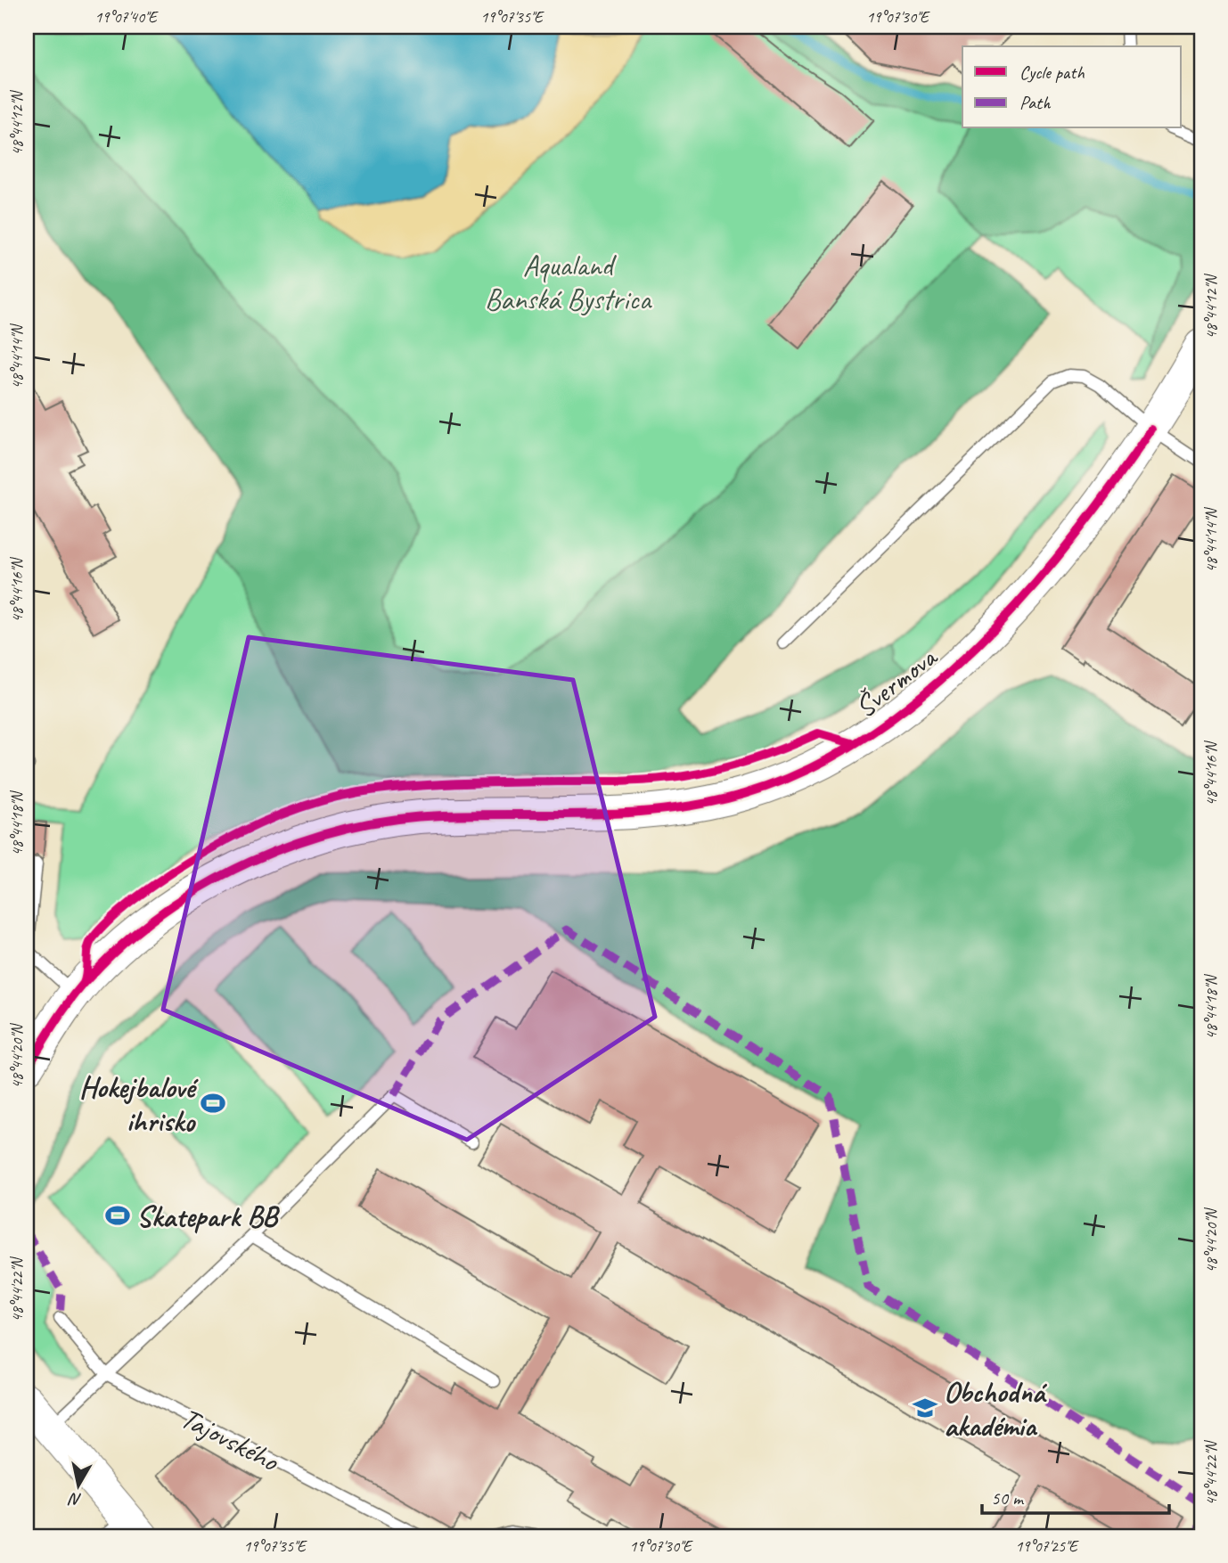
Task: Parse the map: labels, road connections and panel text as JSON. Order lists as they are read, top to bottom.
{
  "streets": {
    "street": ["Švermova"],
    "lane": ["Tajovského"]
  },
  "parks": ["Aqualand Banská Bystrica"],
  "places": {
    "sports": ["Hokejbalové ihrisko", "Skatepark BB"],
    "school or university": ["Obchodná akadémia"]
  },
  "legend": ["Cycle path", "Path"],
  "scale_bar": "50 m",
  "north": "bottom",
  "coordinates": [
    "19°07'40\"E",
    "19°07'35\"E",
    "19°07'30\"E",
    "48°44'12\"N",
    "48°44'14\"N",
    "48°44'16\"N",
    "48°44'18\"N",
    "48°44'20\"N",
    "48°44'22\"N",
    "19°07'25\"E"
  ]
}
